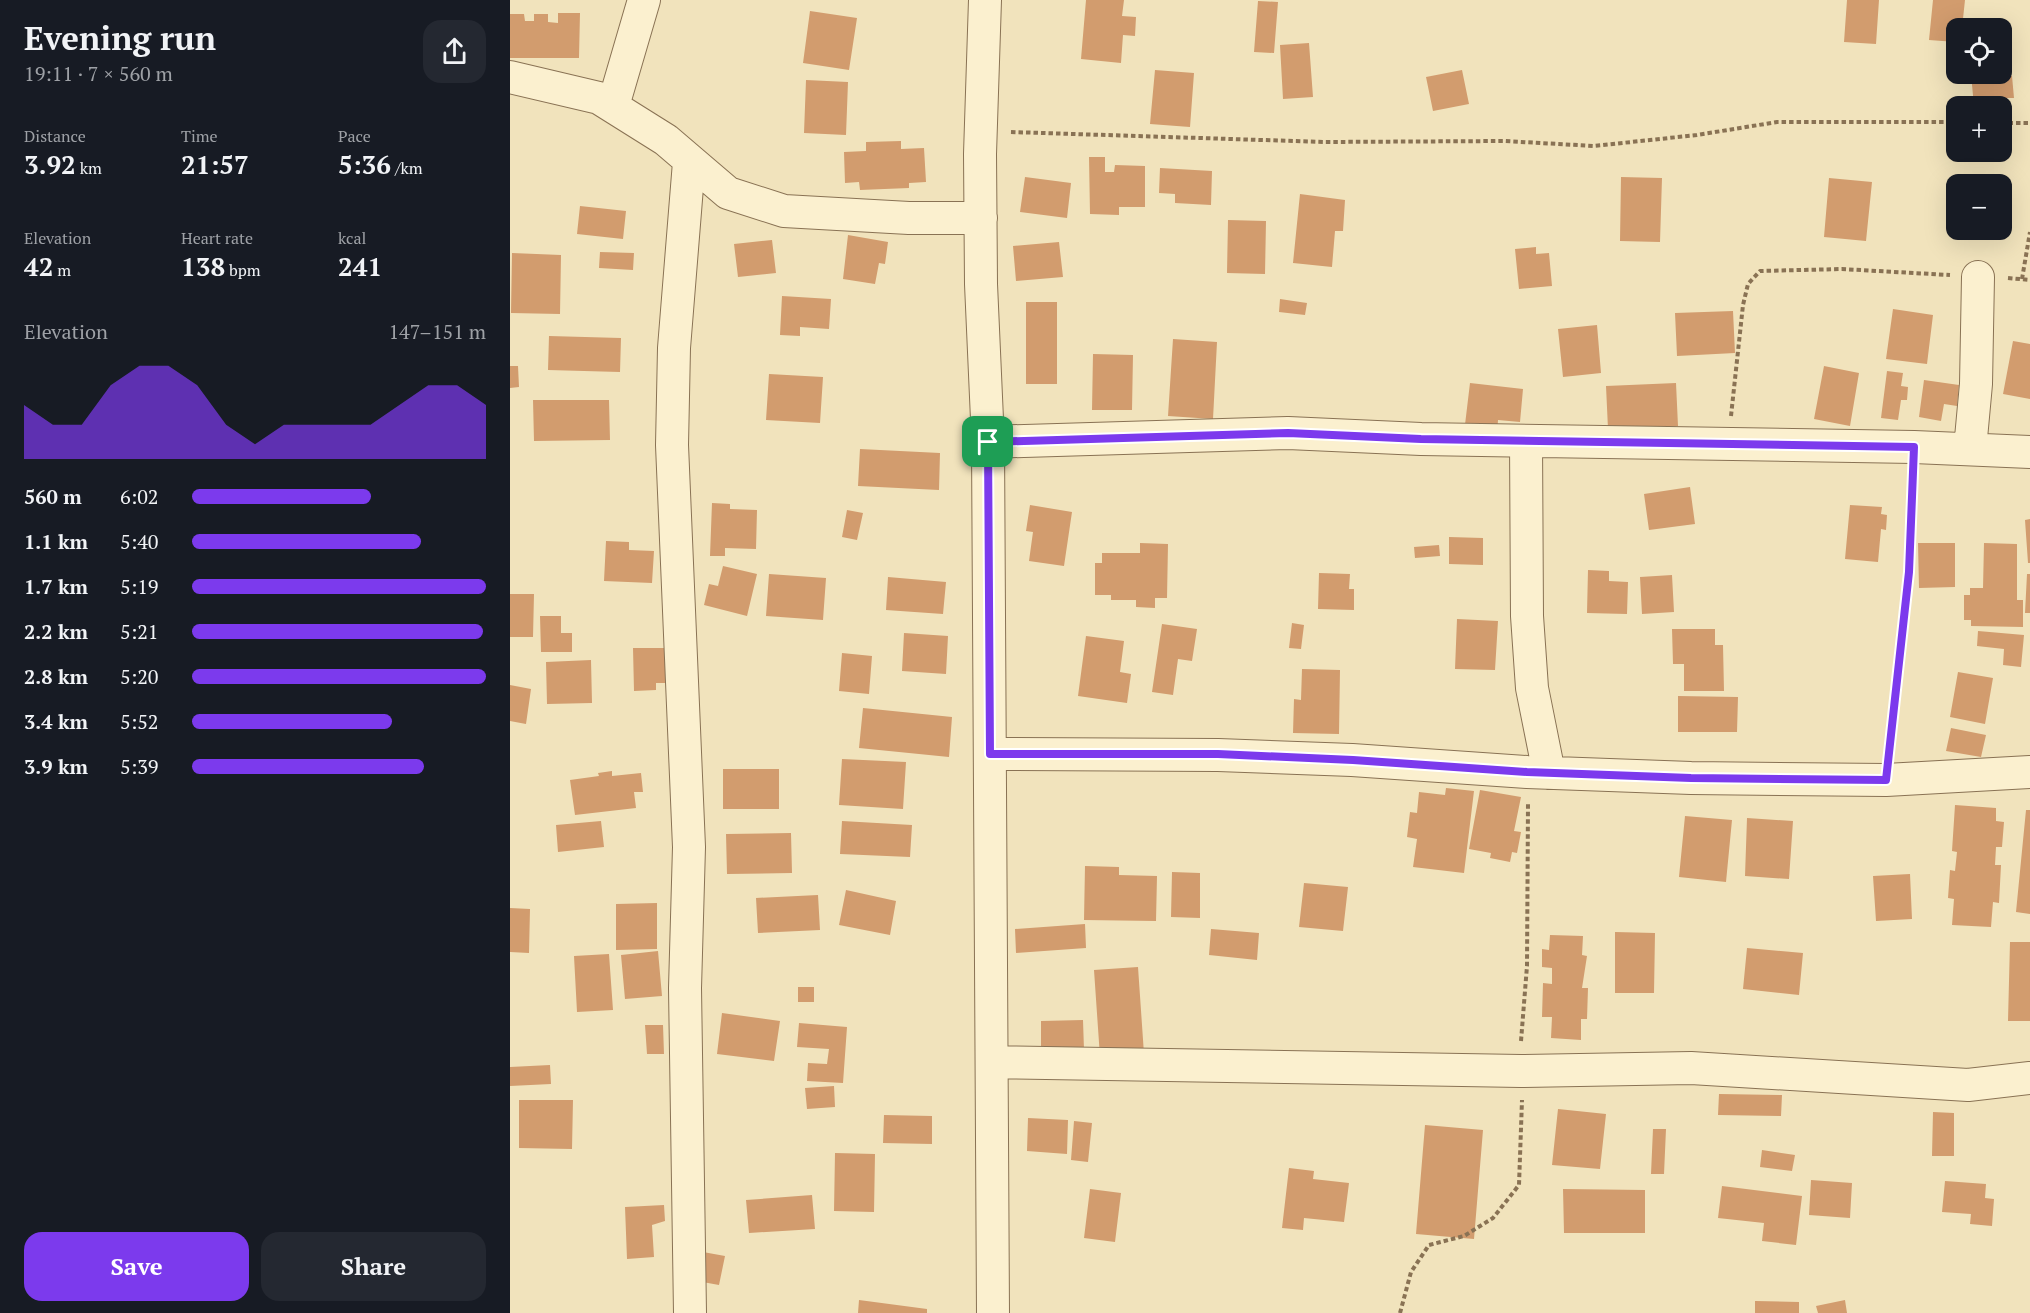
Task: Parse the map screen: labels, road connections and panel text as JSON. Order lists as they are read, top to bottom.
{
  "page": {
    "heading": ["Evening run", "19:11 · 7 × 560 m"],
    "map_buttons": ["+", "−"],
    "stats": [
      ["Distance", "3.92 km"],
      ["Time", "21:57"],
      ["Pace", "5:36 /km"],
      ["Elevation", "42 m"],
      ["Heart rate", "138 bpm"],
      ["kcal", "241"]
    ],
    "chart": ["Elevation", "147–151 m"],
    "list": [
      {
        "name": "560 m",
        "note": "6:02"
      },
      {
        "name": "1.1 km",
        "note": "5:40"
      },
      {
        "name": "1.7 km",
        "note": "5:19"
      },
      {
        "name": "2.2 km",
        "note": "5:21"
      },
      {
        "name": "2.8 km",
        "note": "5:20"
      },
      {
        "name": "3.4 km",
        "note": "5:52"
      },
      {
        "name": "3.9 km",
        "note": "5:39"
      }
    ],
    "buttons": ["Save", "Share"]
  }
}
